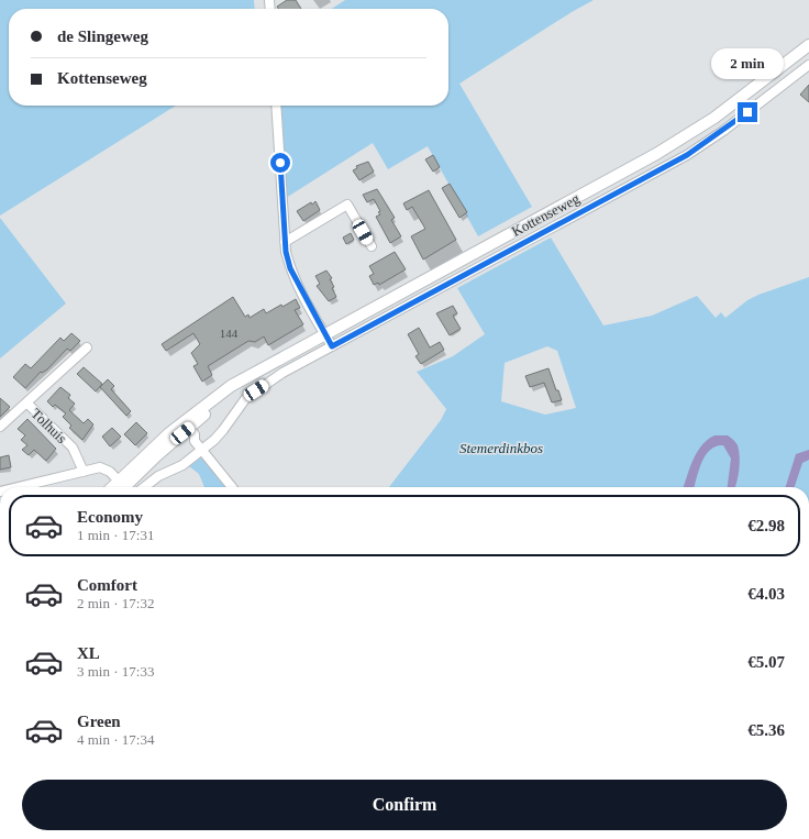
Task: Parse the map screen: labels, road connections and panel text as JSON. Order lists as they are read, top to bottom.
{
  "streets": {
    "main road": ["Kottenseweg"],
    "street": ["Tolhuis"]
  },
  "parks": ["Stemerdinkbos"],
  "house_numbers": ["144"],
  "page": {
    "banner": ["de Slingeweg", "Kottenseweg"],
    "bubble": "2 min",
    "list": [
      {
        "name": "Economy",
        "note": "1 min · 17:31",
        "value": "€2.98"
      },
      {
        "name": "Comfort",
        "note": "2 min · 17:32",
        "value": "€4.03"
      },
      {
        "name": "XL",
        "note": "3 min · 17:33",
        "value": "€5.07"
      },
      {
        "name": "Green",
        "note": "4 min · 17:34",
        "value": "€5.36"
      }
    ],
    "buttons": "Confirm"
  }
}
